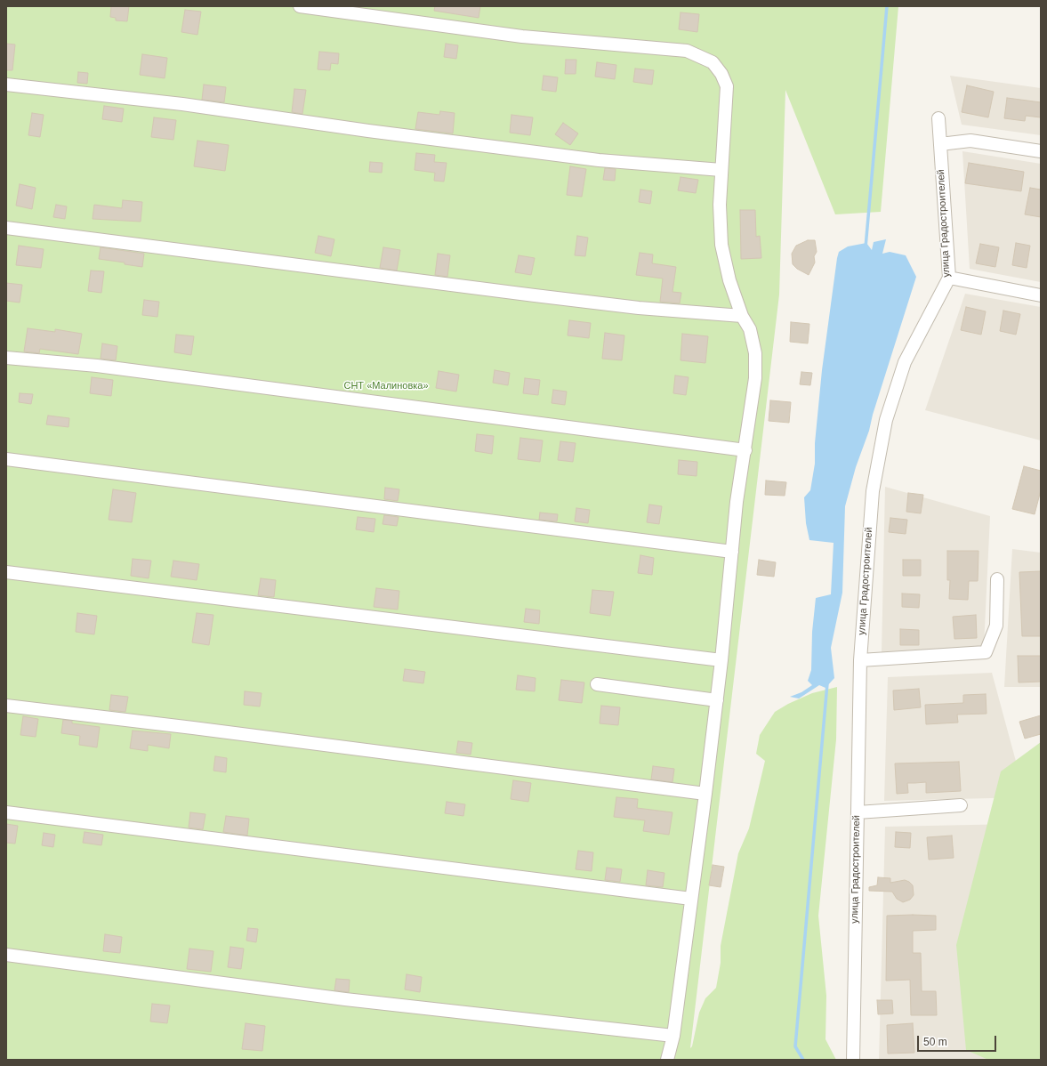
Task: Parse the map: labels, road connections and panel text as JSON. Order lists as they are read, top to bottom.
{
  "streets": {
    "street": ["улица Градостроителей"]
  },
  "parks": ["СНТ «Малиновка»"],
  "scale_bar": "50 m"
}
